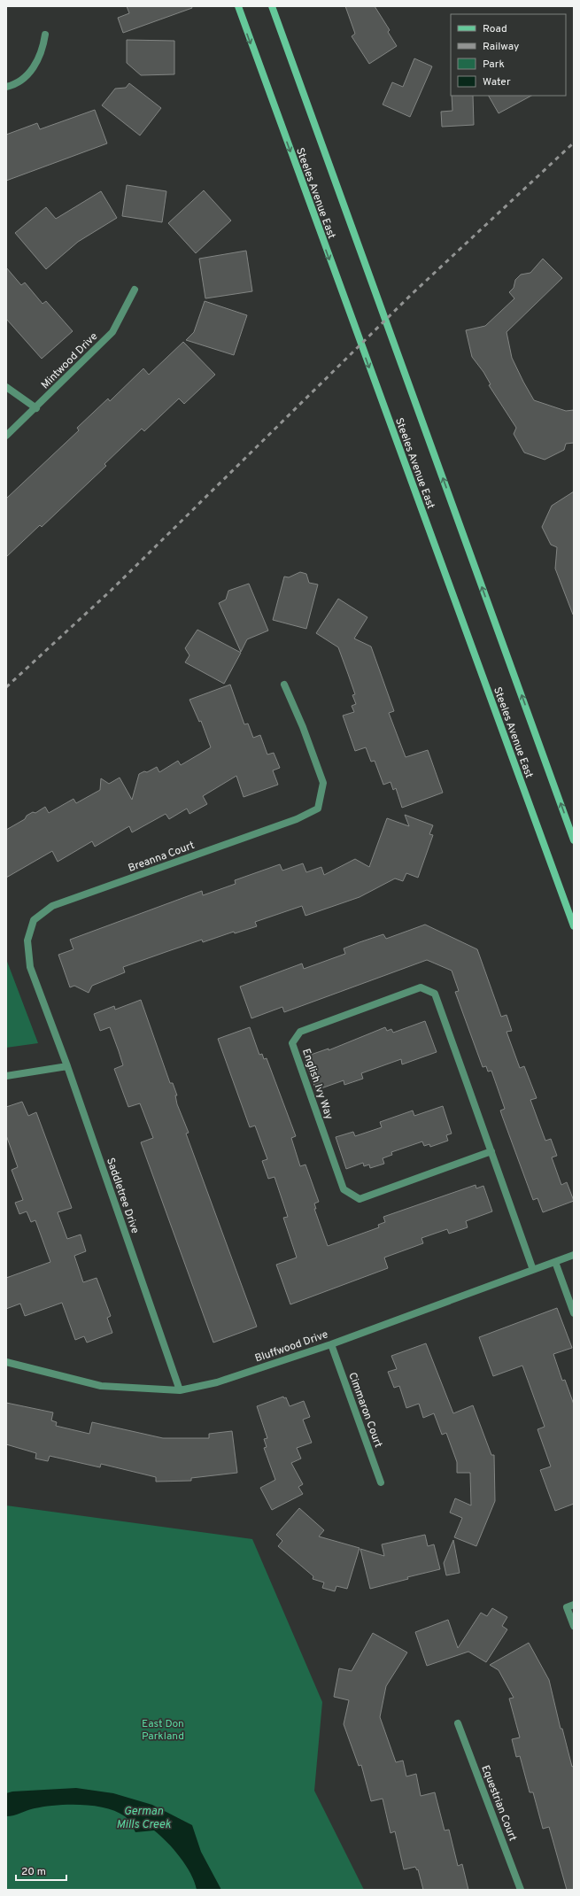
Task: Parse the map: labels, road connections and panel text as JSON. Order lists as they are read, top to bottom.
{
  "streets": {
    "main road": ["Steeles Avenue East"],
    "street": [
      "Mintwood Drive",
      "Breanna Court",
      "English Ivy Way",
      "Saddletree Drive",
      "Bluffwood Drive",
      "Cimmaron Court",
      "Equestrian Court"
    ]
  },
  "crossings": [
    ["Breanna Court", "Saddletree Drive"],
    ["English Ivy Way", "Bluffwood Drive"],
    ["Saddletree Drive", "Bluffwood Drive"],
    ["Bluffwood Drive", "Cimmaron Court"]
  ],
  "water": ["German Mills Creek"],
  "parks": ["East Don Parkland"],
  "legend": [
    "Road",
    "Railway",
    "Park",
    "Water"
  ],
  "scale_bar": "20 m"
}
